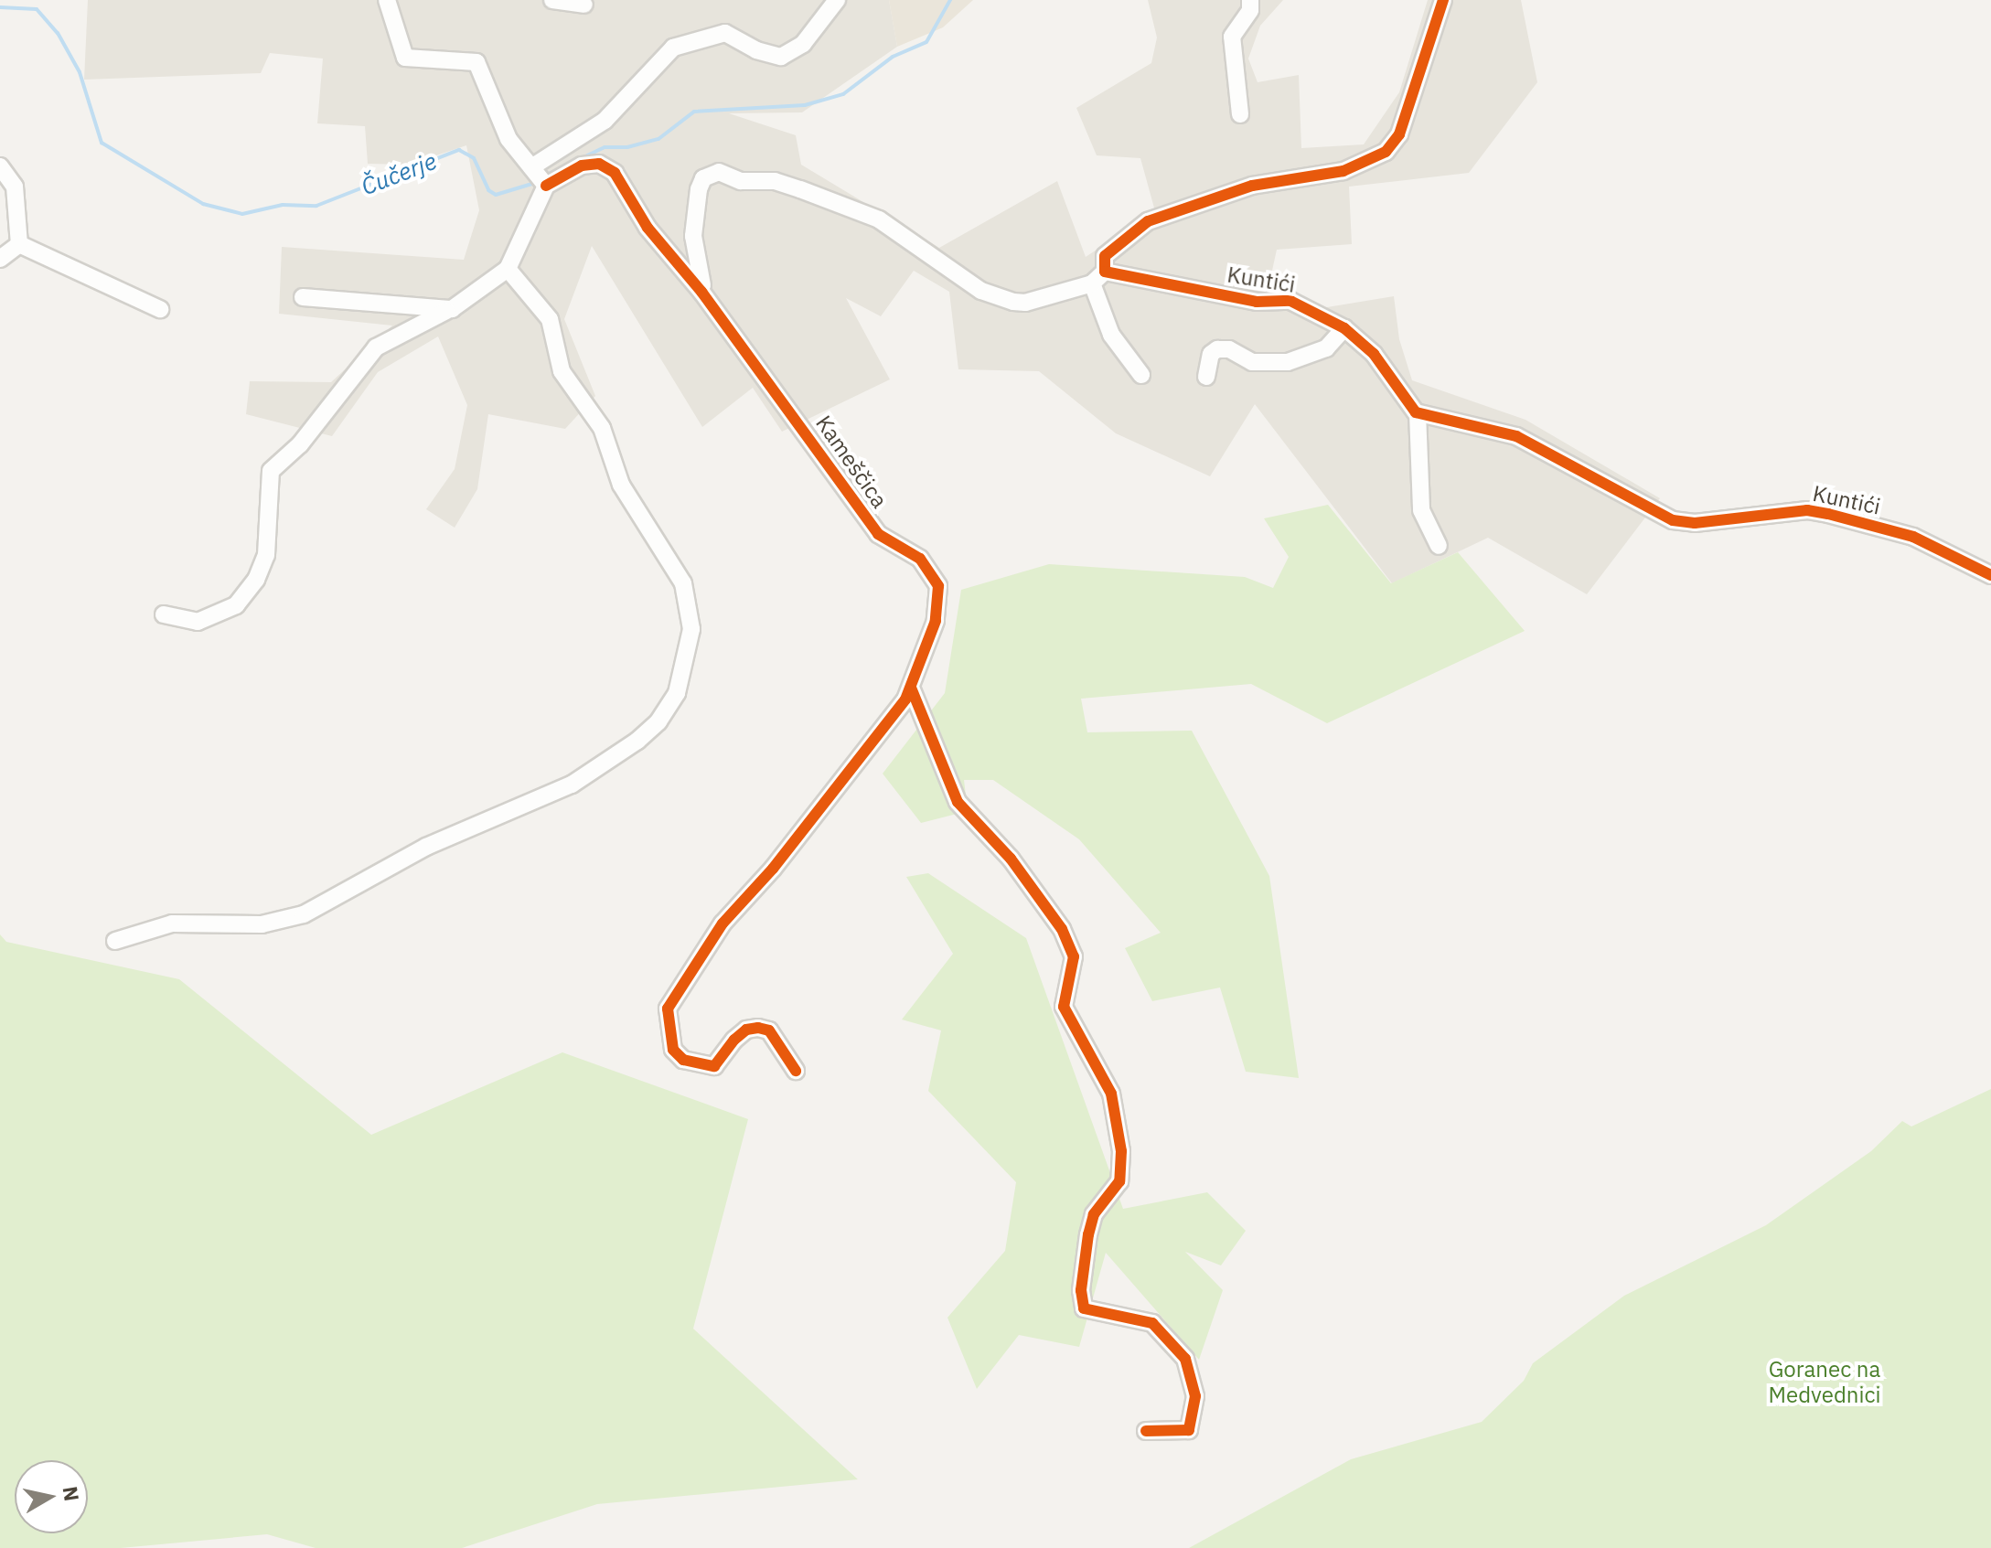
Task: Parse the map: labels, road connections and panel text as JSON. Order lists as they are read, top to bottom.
{
  "streets": {
    "street": ["Kuntići", "Kameščica"]
  },
  "crossings": [
    ["Kuntići", "Kameščica"]
  ],
  "water": ["Čučerje"],
  "parks": ["Goranec na Medvednici"],
  "north": "right"
}
